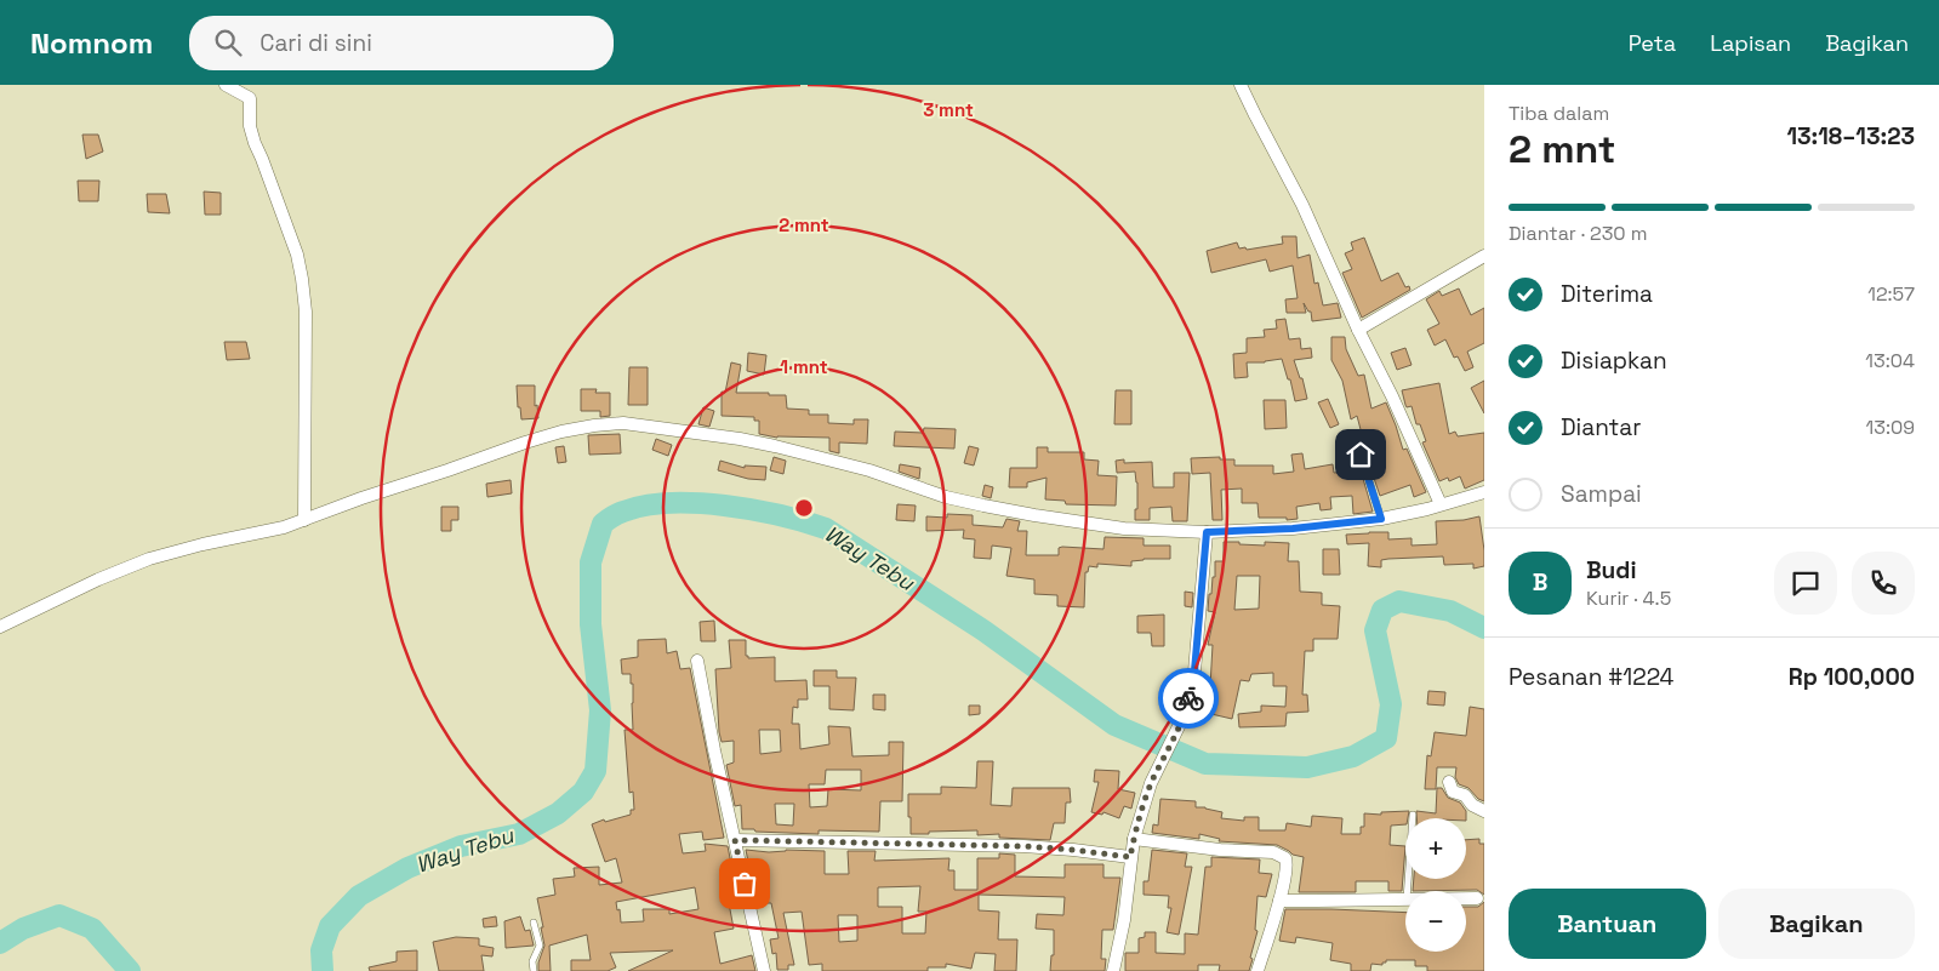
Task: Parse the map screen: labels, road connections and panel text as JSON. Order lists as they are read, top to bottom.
{
  "water": ["Way Tebu"],
  "page": {
    "header": "Nomnom",
    "search": "Cari di sini",
    "nav": ["Peta", "Lapisan", "Bagikan"],
    "heading": ["2 mnt", "Tiba dalam", "13:18–13:23"],
    "panel": [
      "Budi",
      "Kurir · 4.5",
      "Pesanan #1224",
      "Rp 100,000"
    ],
    "bar": "Diantar · 230 m",
    "list": [
      ["Diterima", "12:57"],
      ["Disiapkan", "13:04"],
      ["Diantar", "13:09"],
      "Sampai"
    ],
    "round": "B",
    "map_buttons": ["+", "−"],
    "buttons": ["Bantuan", "Bagikan"]
  },
  "rings": ["3 mnt", "2 mnt", "1 mnt"]
}
